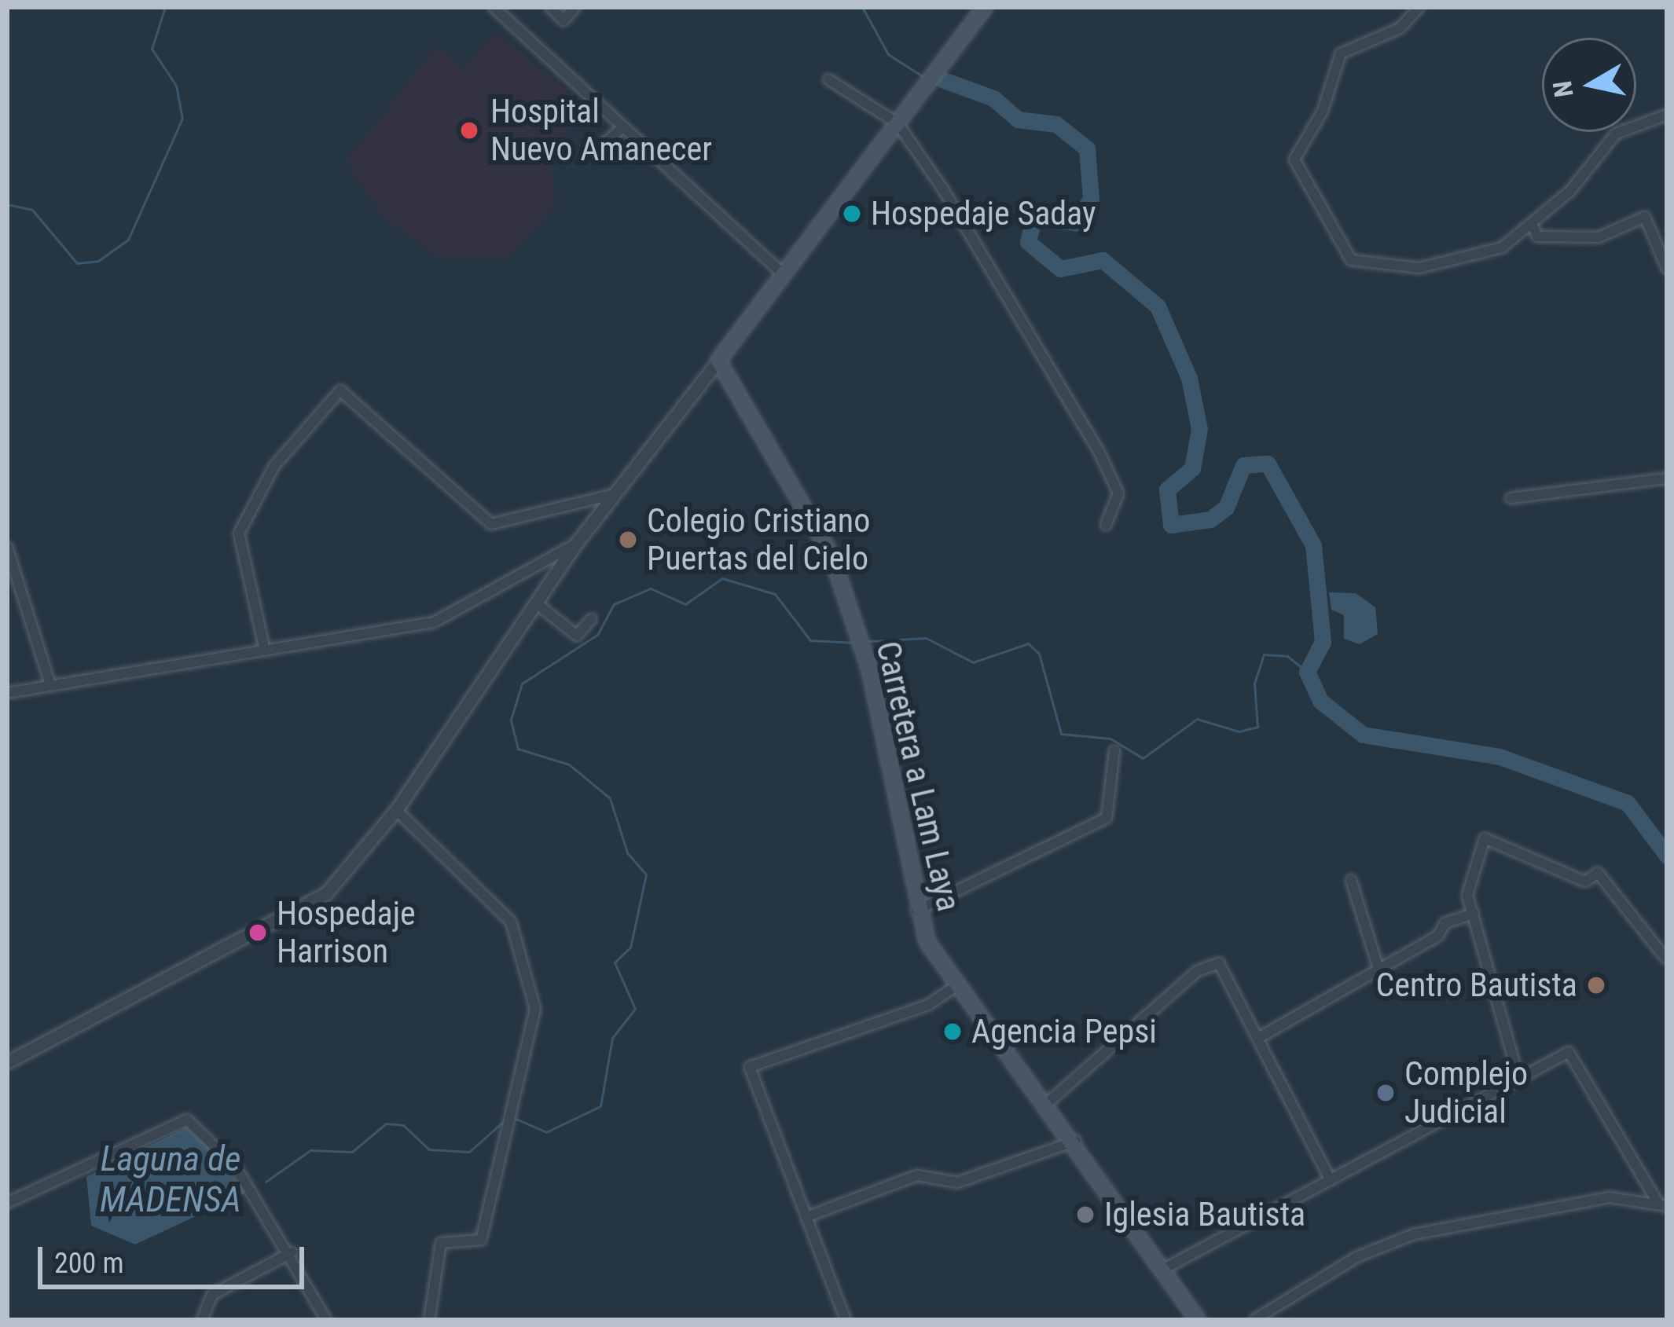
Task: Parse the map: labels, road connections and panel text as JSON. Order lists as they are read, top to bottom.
{
  "streets": {
    "main road": ["Carretera a Lam Laya"]
  },
  "water": ["Laguna de MADENSA"],
  "places": [
    "Hospital Nuevo Amanecer",
    "Hospedaje Saday",
    "Colegio Cristiano Puertas del Cielo",
    "Hospedaje Harrison",
    "Centro Bautista",
    "Agencia Pepsi",
    "Complejo Judicial",
    "Iglesia Bautista"
  ],
  "scale_bar": "200 m",
  "north": "left"
}
